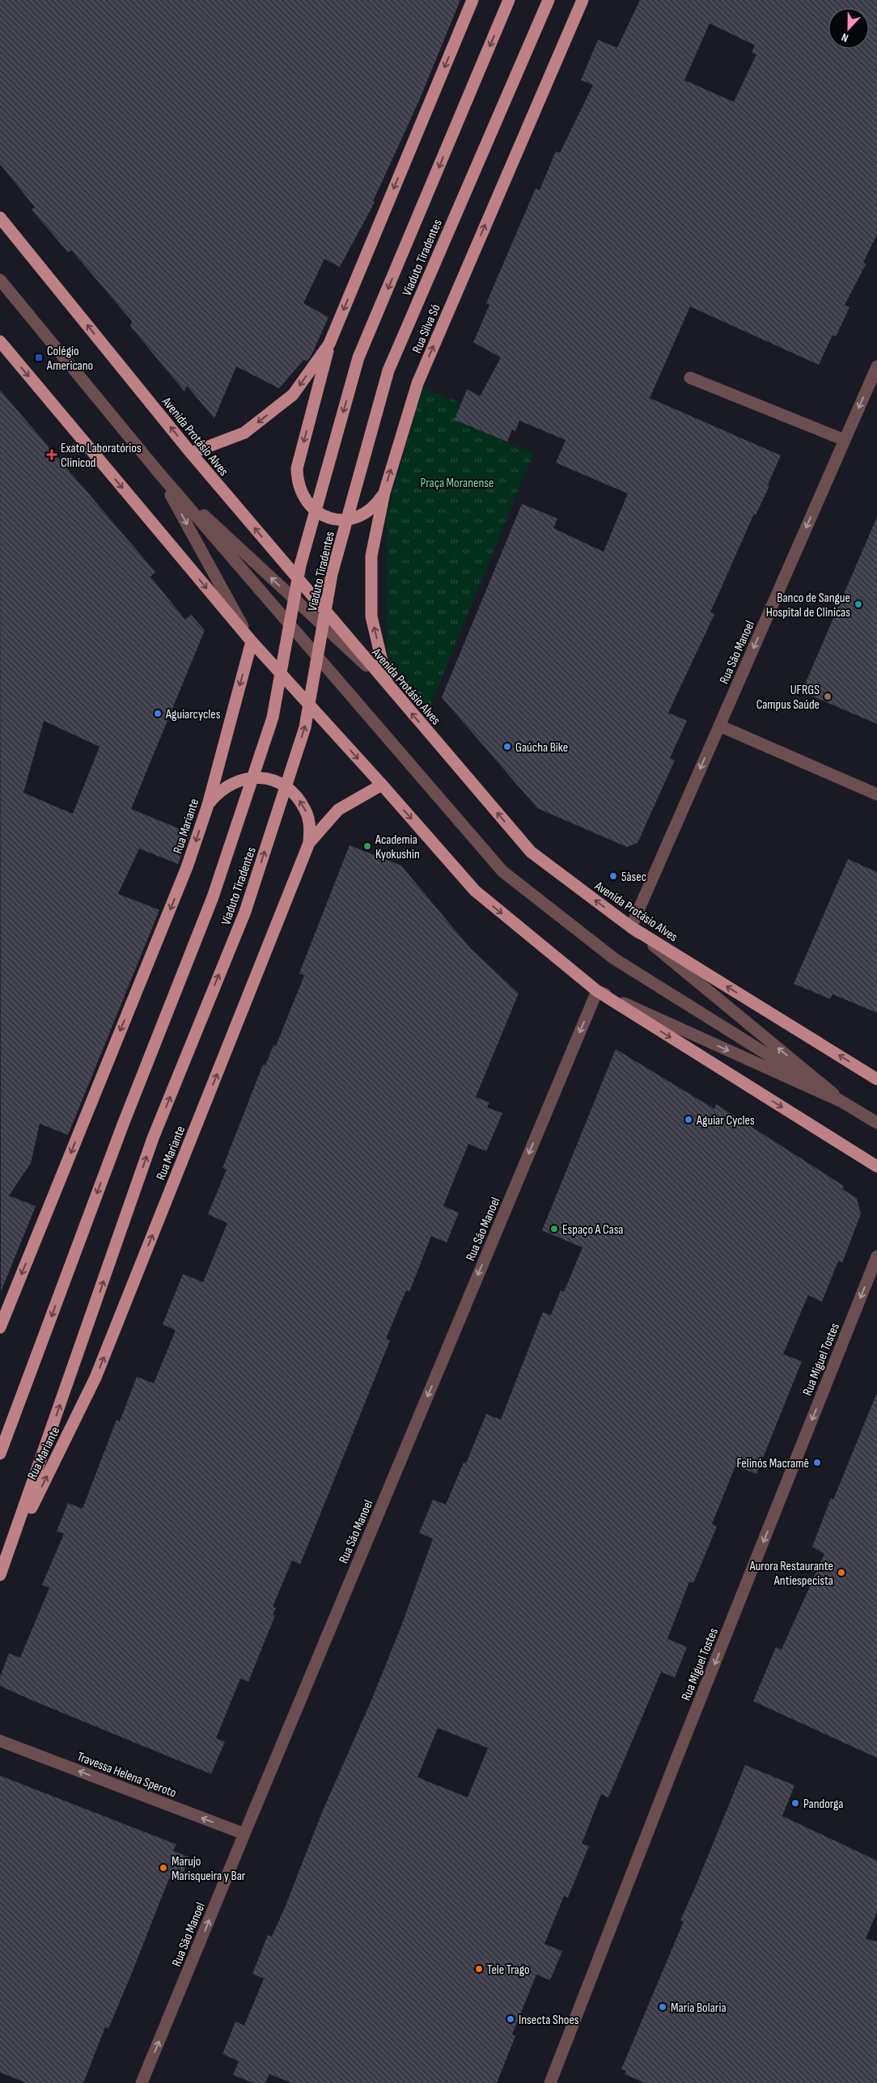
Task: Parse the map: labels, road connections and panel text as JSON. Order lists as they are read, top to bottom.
{
  "streets": {
    "main road": [
      "Viaduto Tiradentes",
      "Rua Silva Só",
      "Avenida Protásio Alves",
      "Rua Mariante"
    ],
    "street": ["Rua São Manoel", "Rua Miguel Tostes", "Travessa Helena Speroto"]
  },
  "crossings": [
    ["Viaduto Tiradentes", "Rua Mariante"],
    ["Rua Silva Só", "Avenida Protásio Alves"],
    ["Avenida Protásio Alves", "Rua São Manoel"],
    ["Rua São Manoel", "Travessa Helena Speroto"]
  ],
  "one_way": ["Rua Miguel Tostes", "Travessa Helena Speroto"],
  "parks": ["Praça Moranense"],
  "places": {
    "transit": ["Colégio Americano"],
    "health": ["Exato Laboratórios Clinicod"],
    "other": [
      "Banco de Sangue Hospital de Clinicas",
      "UFRGS Campus Saúde",
      "Aguiarcycles",
      "Gaúcha Bike",
      "Academia Kyokushin",
      "5àsec",
      "Aguiar Cycles",
      "Espaço A Casa",
      "Felinós Macramê",
      "Aurora Restaurante Antiespecista",
      "Pandorga",
      "Marujo Marisqueira y Bar",
      "Tele Trago",
      "Maria Bolaria",
      "Insecta Shoes"
    ]
  },
  "north": "bottom"
}
